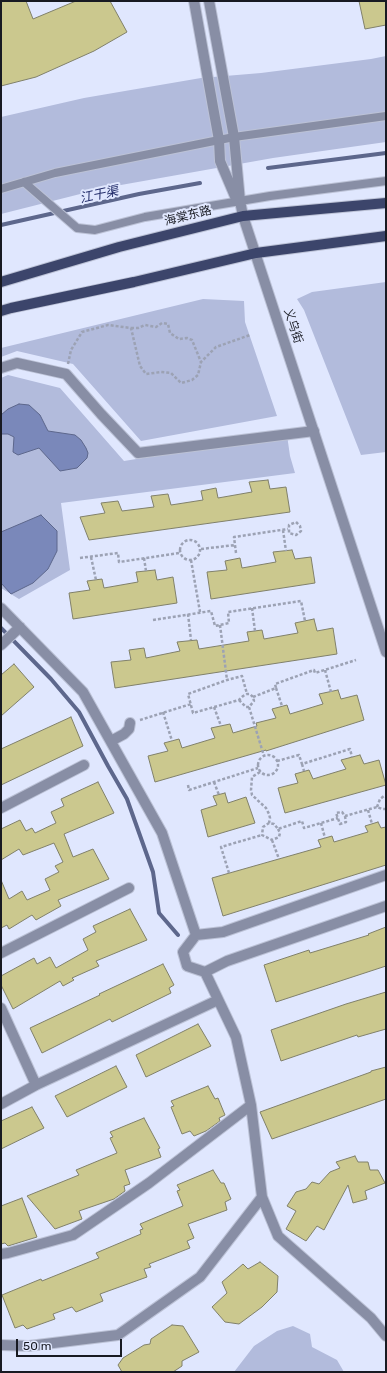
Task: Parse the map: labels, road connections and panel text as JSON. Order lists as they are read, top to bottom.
{
  "streets": {
    "main road": ["海棠东路"],
    "street": ["义乌街"]
  },
  "crossings": [
    ["海棠东路", "义乌街"]
  ],
  "water": ["江干渠"],
  "scale_bar": "50 m"
}
